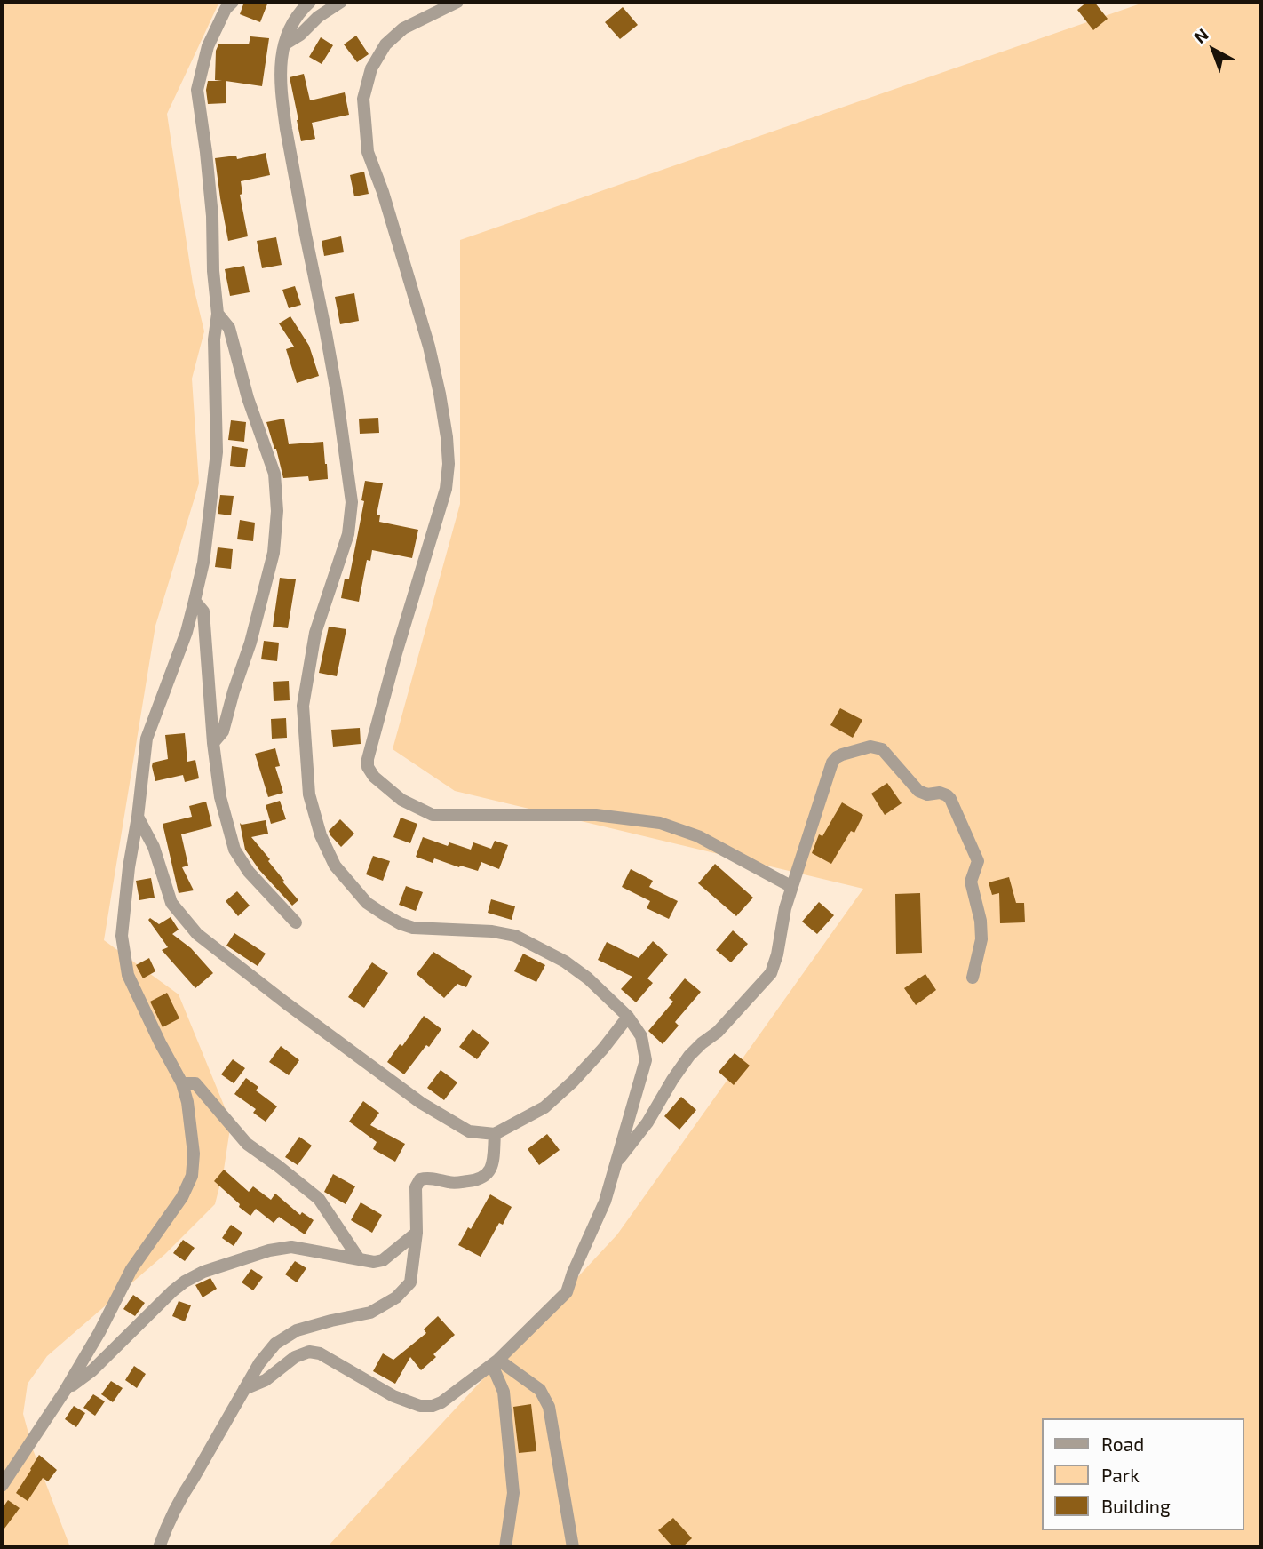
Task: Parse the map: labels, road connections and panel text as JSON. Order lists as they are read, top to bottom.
{
  "legend": ["Road", "Park", "Building"],
  "north": "top left"
}
